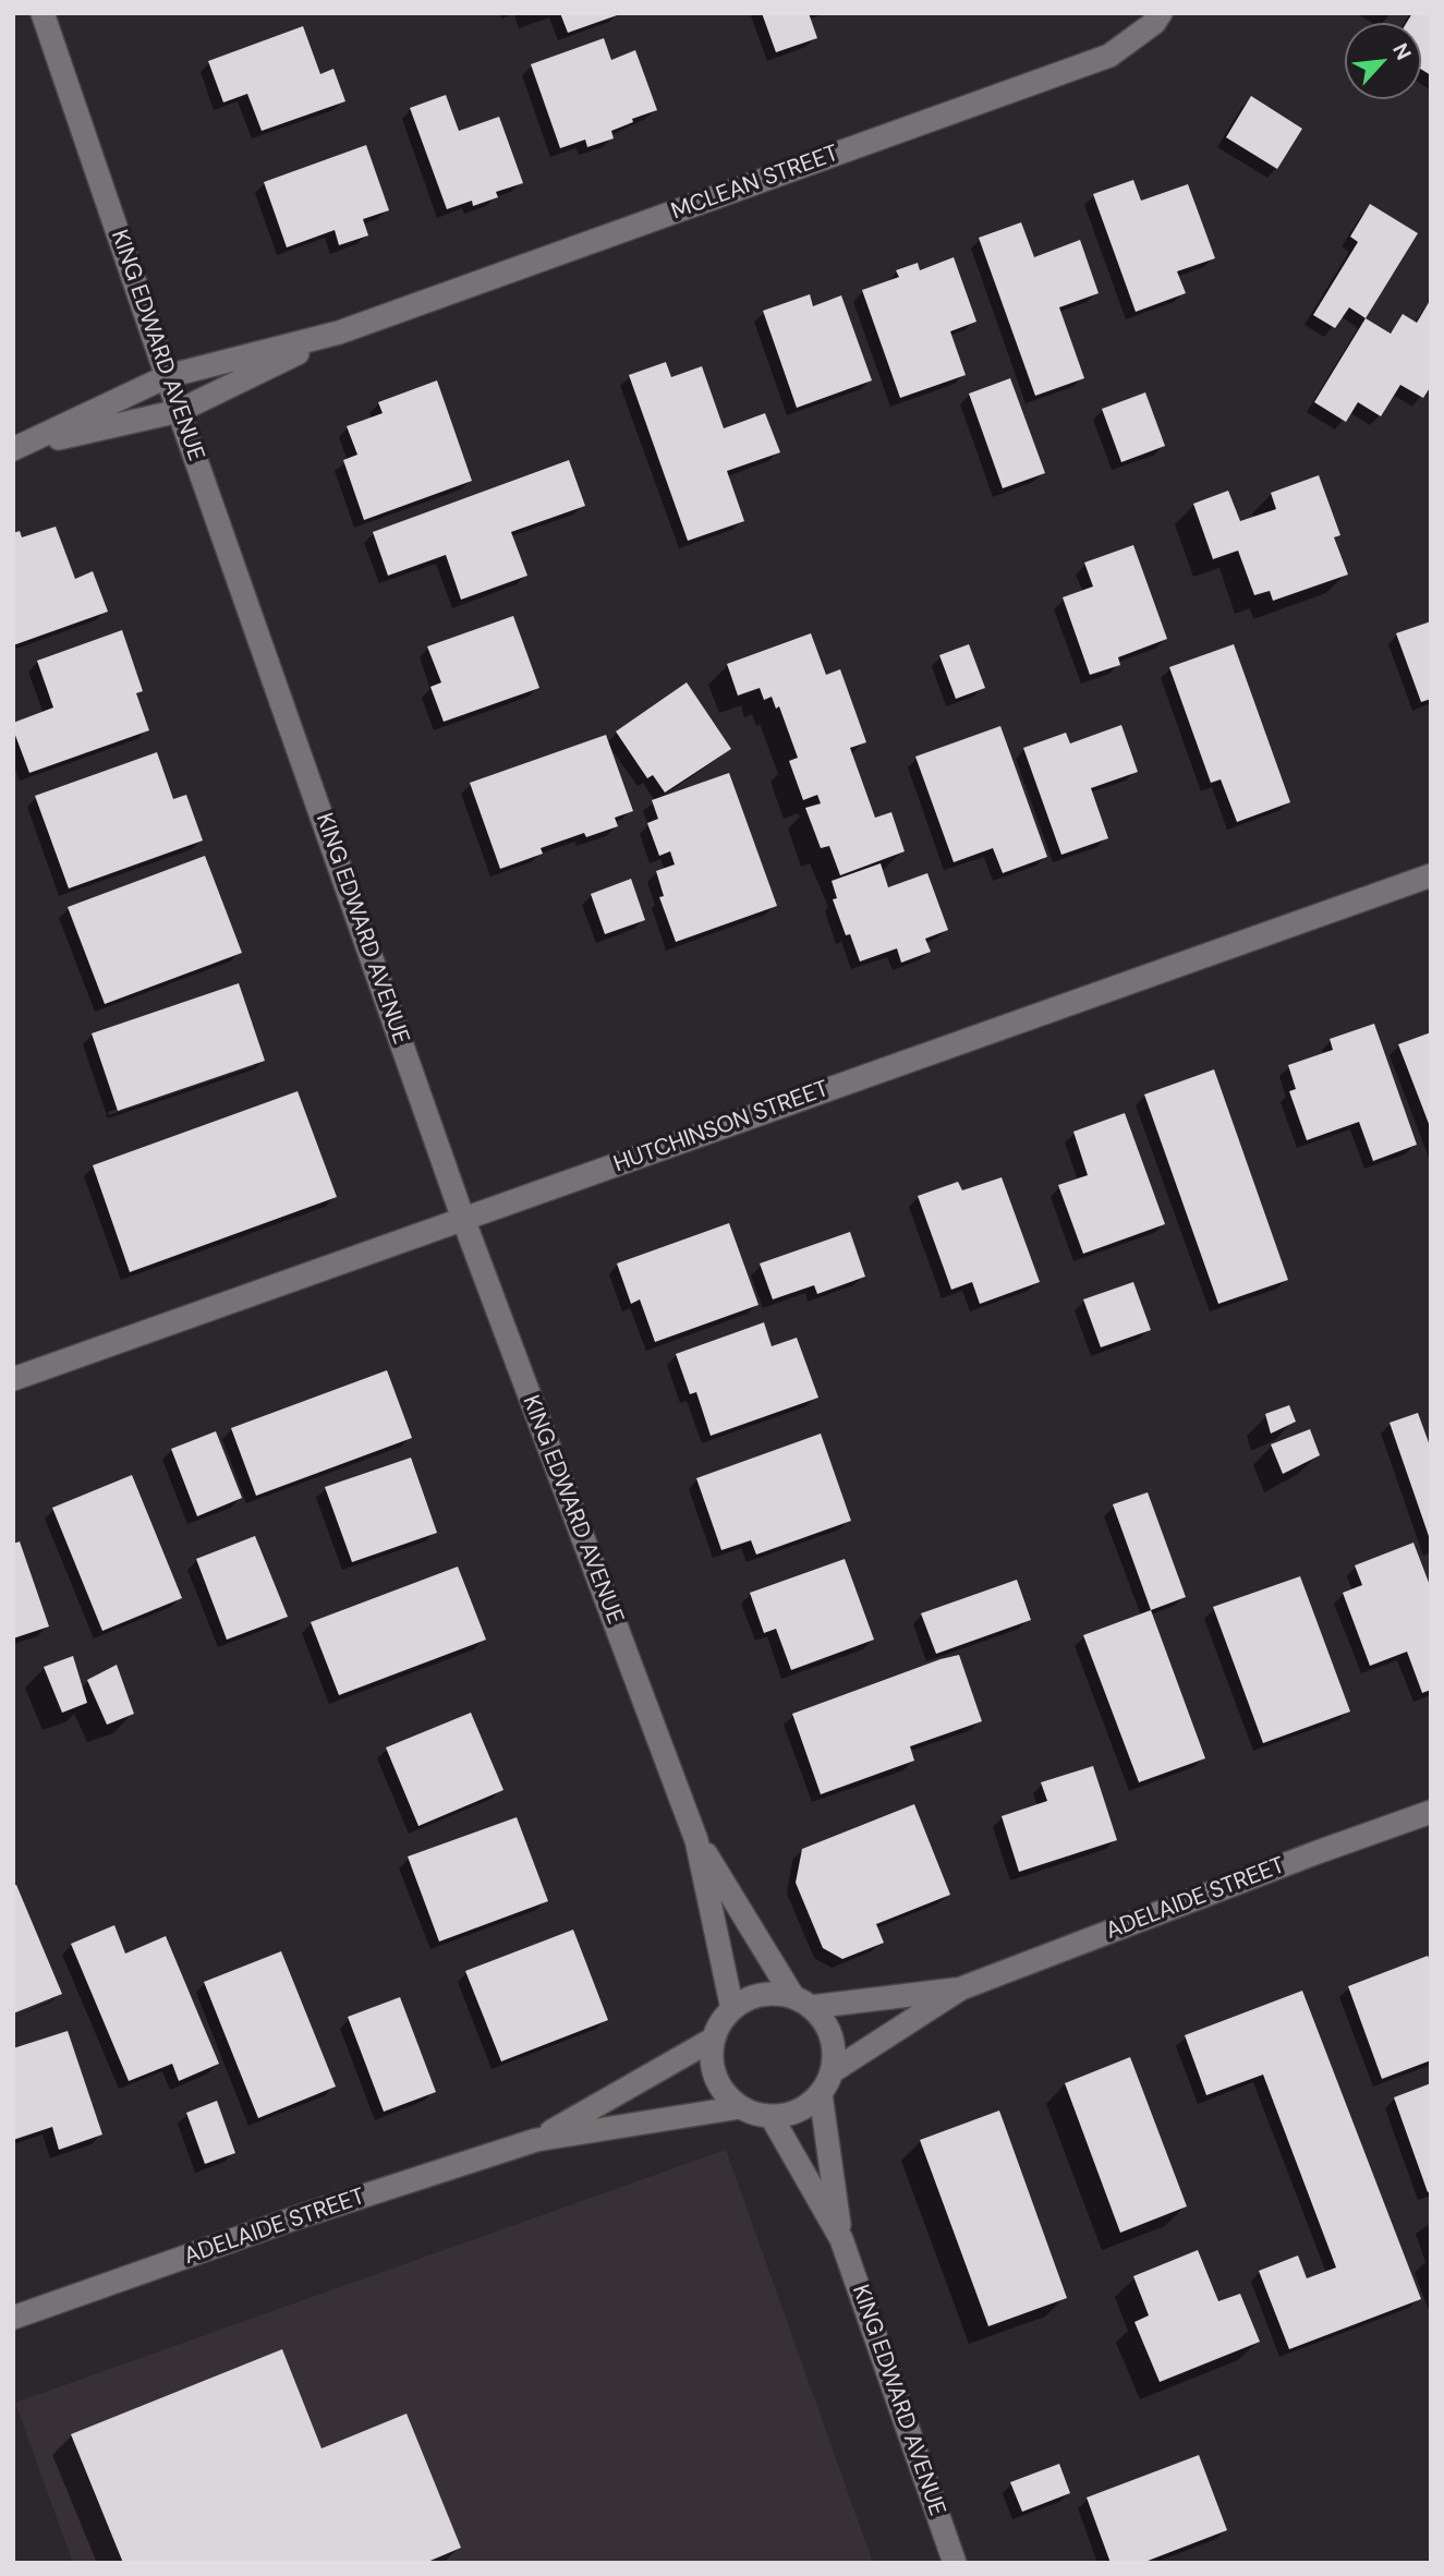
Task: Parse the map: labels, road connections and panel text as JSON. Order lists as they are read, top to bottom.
{
  "streets": {
    "street": [
      "MCLEAN STREET",
      "KING EDWARD AVENUE",
      "HUTCHINSON STREET",
      "ADELAIDE STREET"
    ]
  },
  "crossings": [
    ["MCLEAN STREET", "KING EDWARD AVENUE"],
    ["KING EDWARD AVENUE", "HUTCHINSON STREET"],
    ["KING EDWARD AVENUE", "ADELAIDE STREET"]
  ],
  "north": "top right"
}
